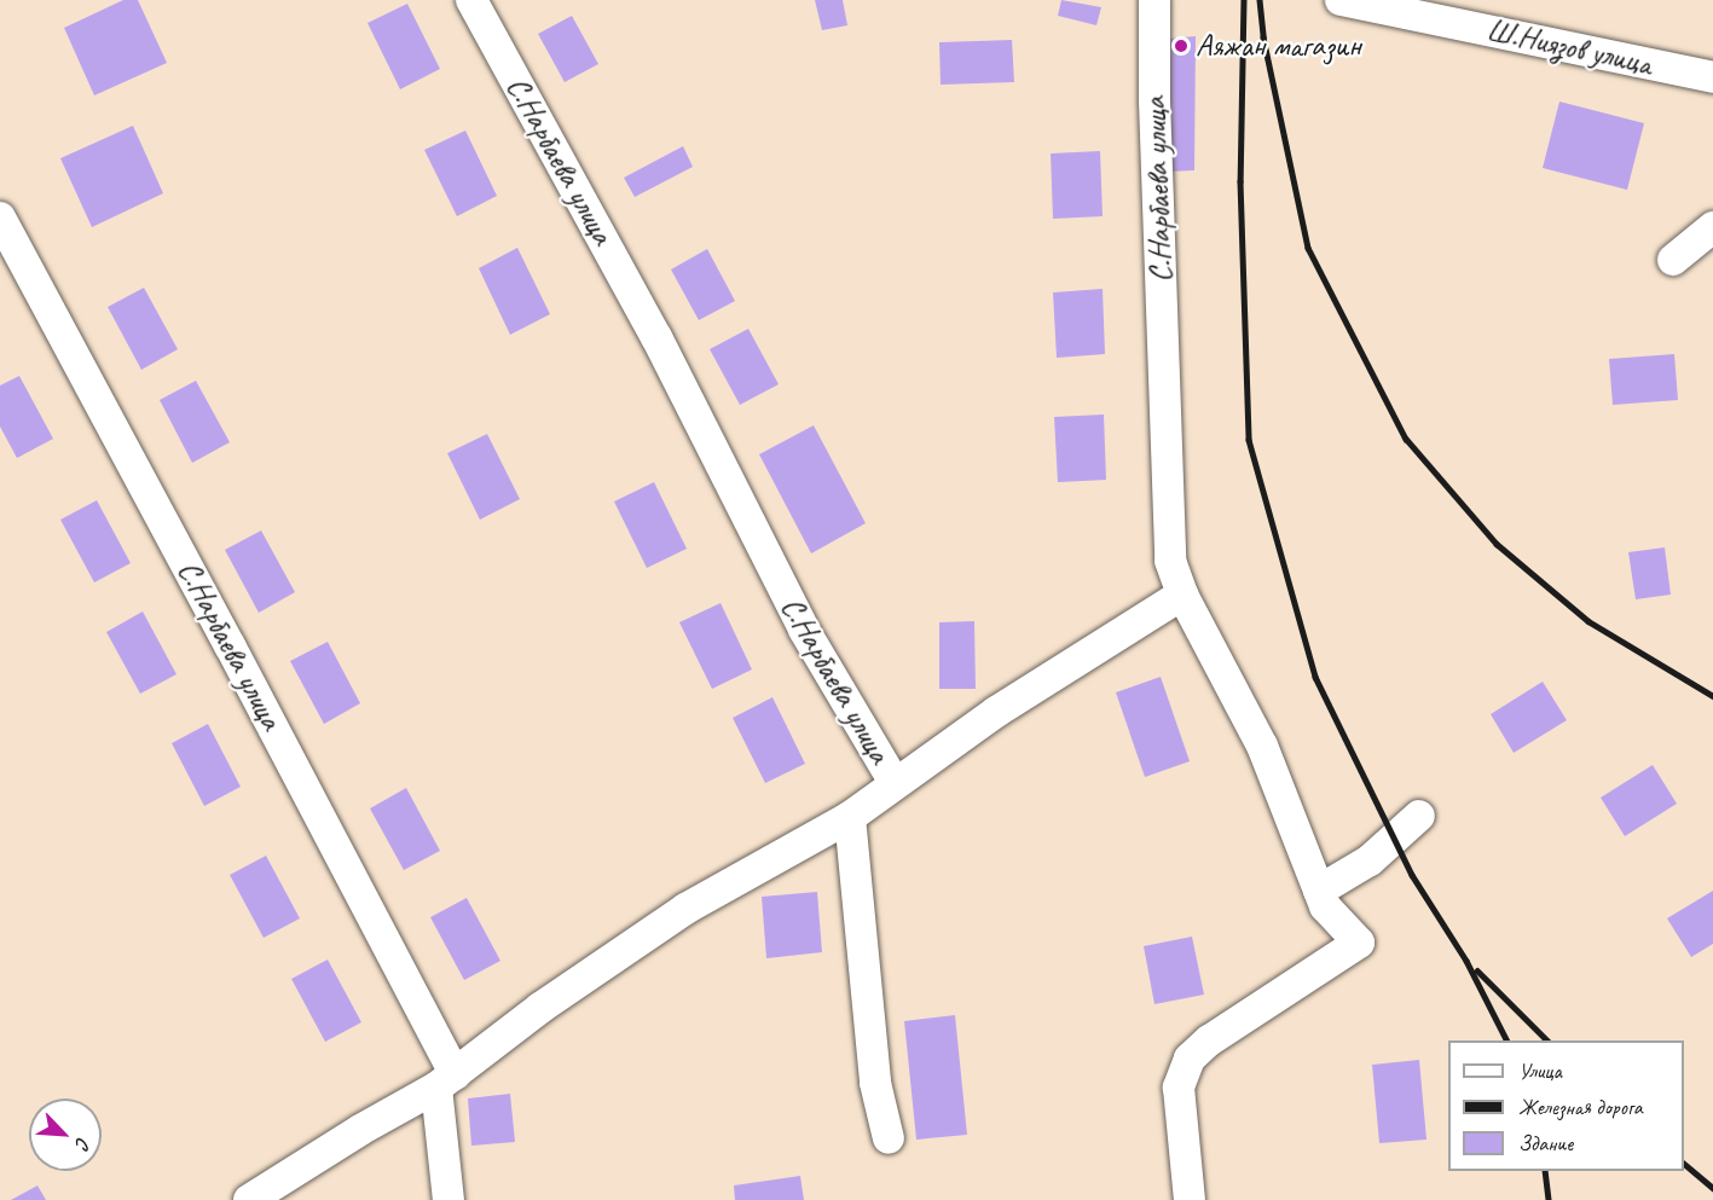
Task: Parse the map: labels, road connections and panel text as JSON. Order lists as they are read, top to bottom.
{
  "streets": {
    "street": ["Ш.Ниязов улица", "С.Нарбаева улица"]
  },
  "places": ["Аяжан магазин"],
  "legend": ["Улица", "Железная дорога", "Здание"],
  "north": "bottom right"
}
